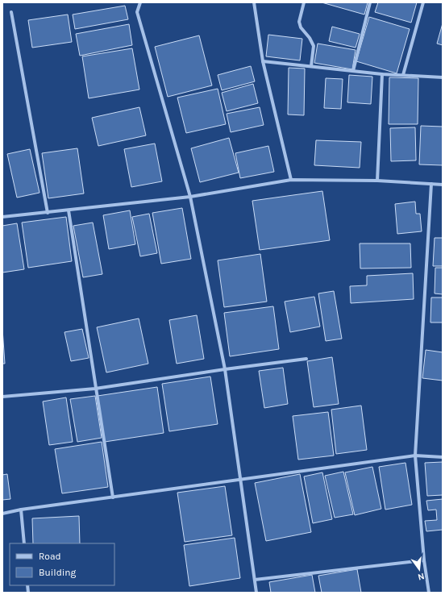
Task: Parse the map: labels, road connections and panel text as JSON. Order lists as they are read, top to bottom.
{
  "legend": ["Road", "Building"],
  "north": "bottom"
}
